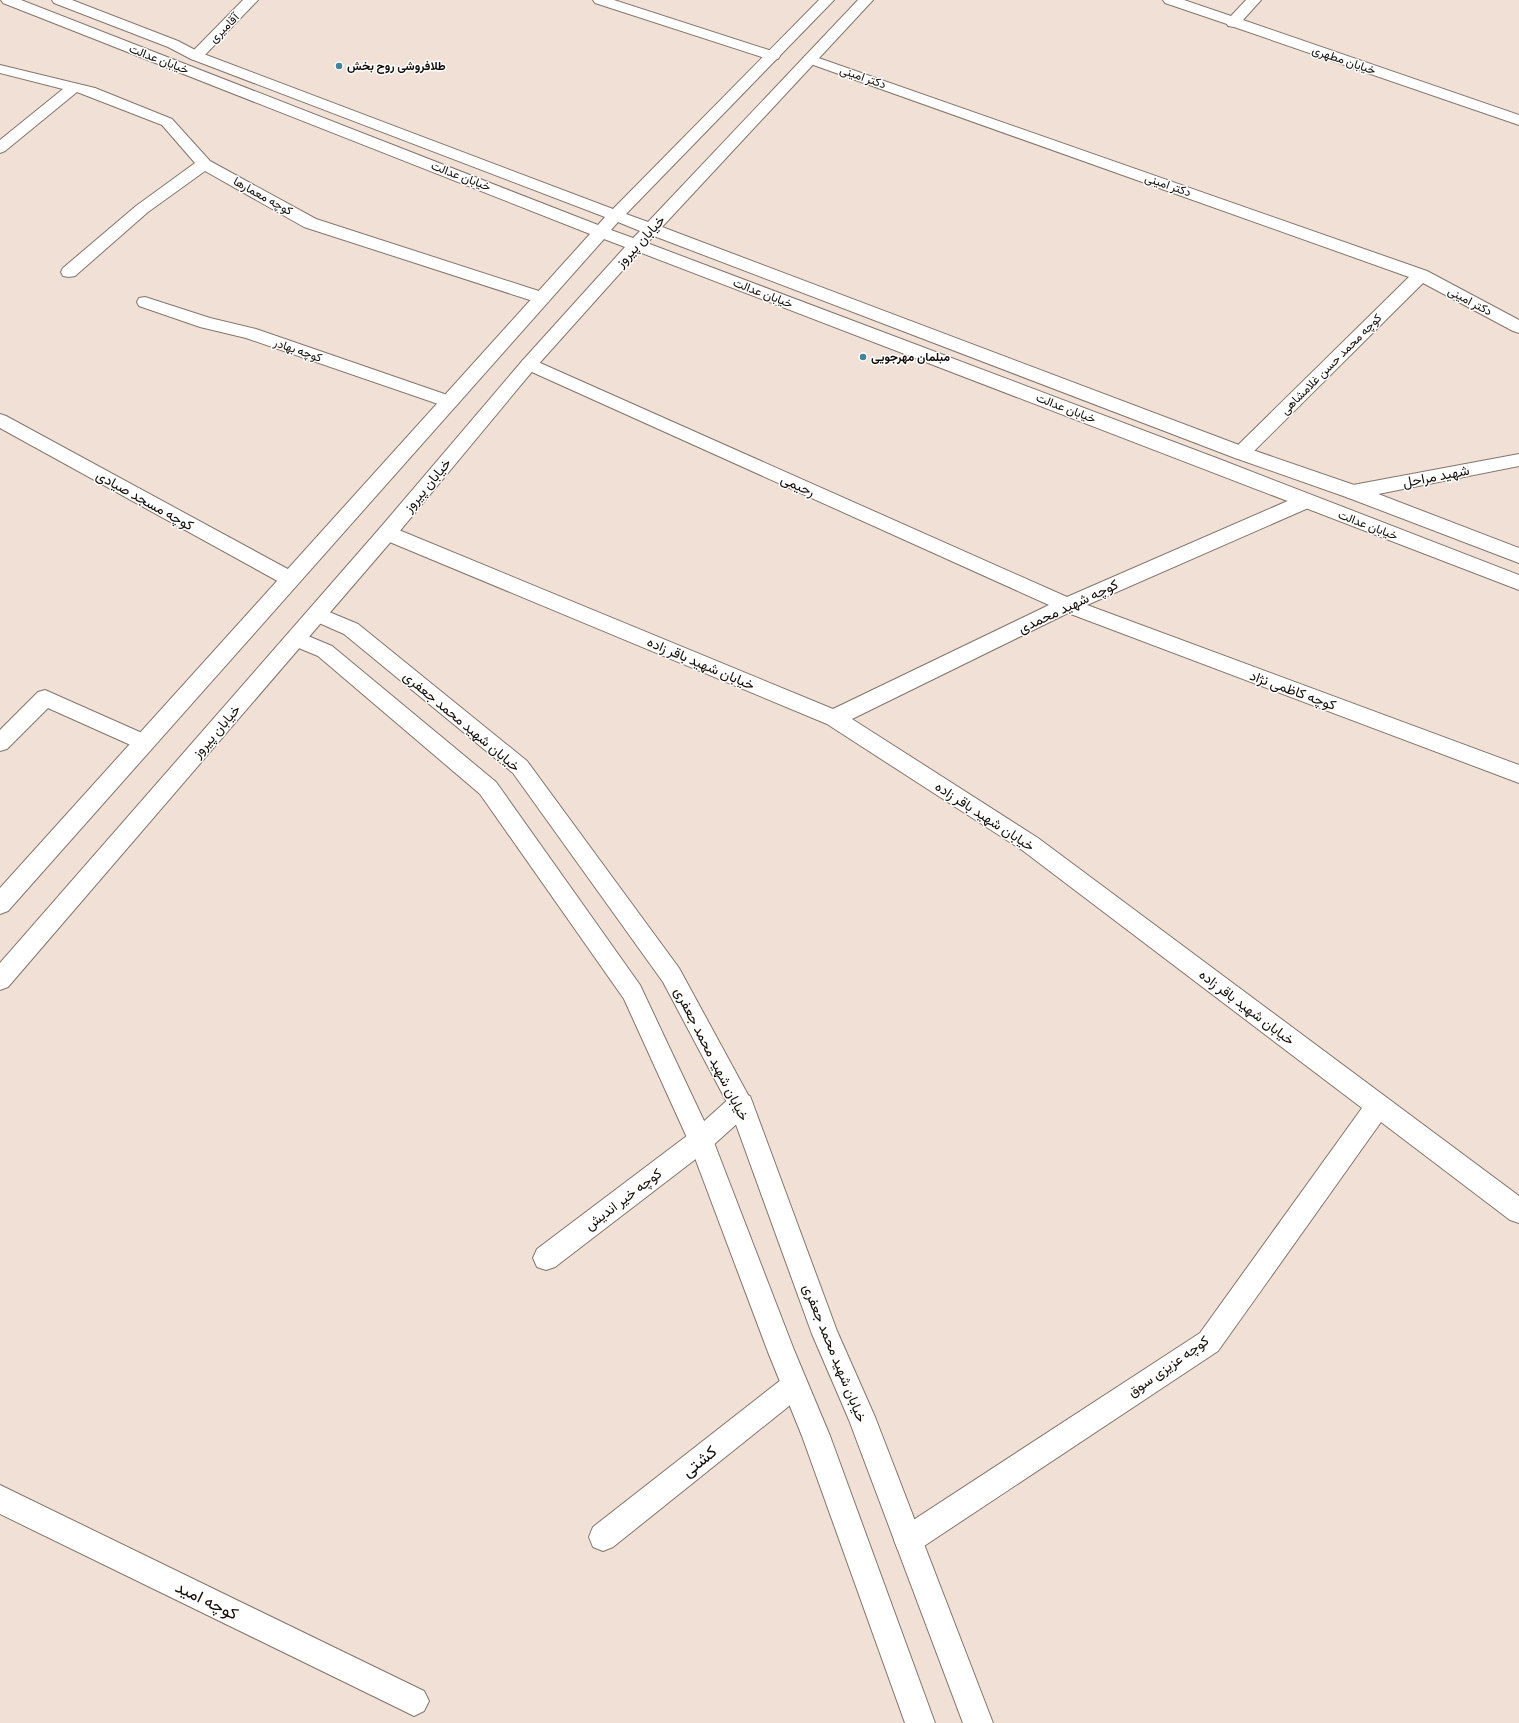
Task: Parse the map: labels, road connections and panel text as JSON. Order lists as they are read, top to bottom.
{
  "streets": {
    "street": [
      "آقامیری",
      "خیابان عدالت",
      "خیابان مطهری",
      "دکتر امینی",
      "کوچه معمارها",
      "خیابان پیروز",
      "کوچه بهادر",
      "کوچه محمد حسن غلامشاهی",
      "شهید مراحل",
      "رحیمی",
      "کوچه مسجد صیادی",
      "کوچه شهید محمدی",
      "خیابان شهید باقر زاده",
      "کوچه کاظمی نژاد",
      "خیابان شهید محمد جعفری",
      "کوچه خیر اندیش",
      "کوچه عزیزی سوق",
      "کشتی",
      "کوچه امید"
    ]
  },
  "crossings": [
    ["آقامیری", "خیابان عدالت"],
    ["خیابان عدالت", "خیابان پیروز"],
    ["خیابان عدالت", "کوچه محمد حسن غلامشاهی"],
    ["خیابان عدالت", "شهید مراحل"],
    ["خیابان عدالت", "کوچه شهید محمدی"],
    ["دکتر امینی", "خیابان پیروز"],
    ["دکتر امینی", "کوچه محمد حسن غلامشاهی"],
    ["خیابان پیروز", "رحیمی"],
    ["خیابان پیروز", "خیابان شهید باقر زاده"],
    ["خیابان پیروز", "خیابان شهید محمد جعفری"],
    ["رحیمی", "کوچه شهید محمدی"],
    ["رحیمی", "کوچه کاظمی نژاد"],
    ["کوچه شهید محمدی", "خیابان شهید باقر زاده"],
    ["کوچه شهید محمدی", "کوچه کاظمی نژاد"],
    ["خیابان شهید باقر زاده", "کوچه عزیزی سوق"],
    ["خیابان شهید محمد جعفری", "کوچه خیر اندیش"],
    ["خیابان شهید محمد جعفری", "کوچه عزیزی سوق"]
  ],
  "places": ["طلافروشی روح بخش", "مبلمان مهرجویی"]
}
